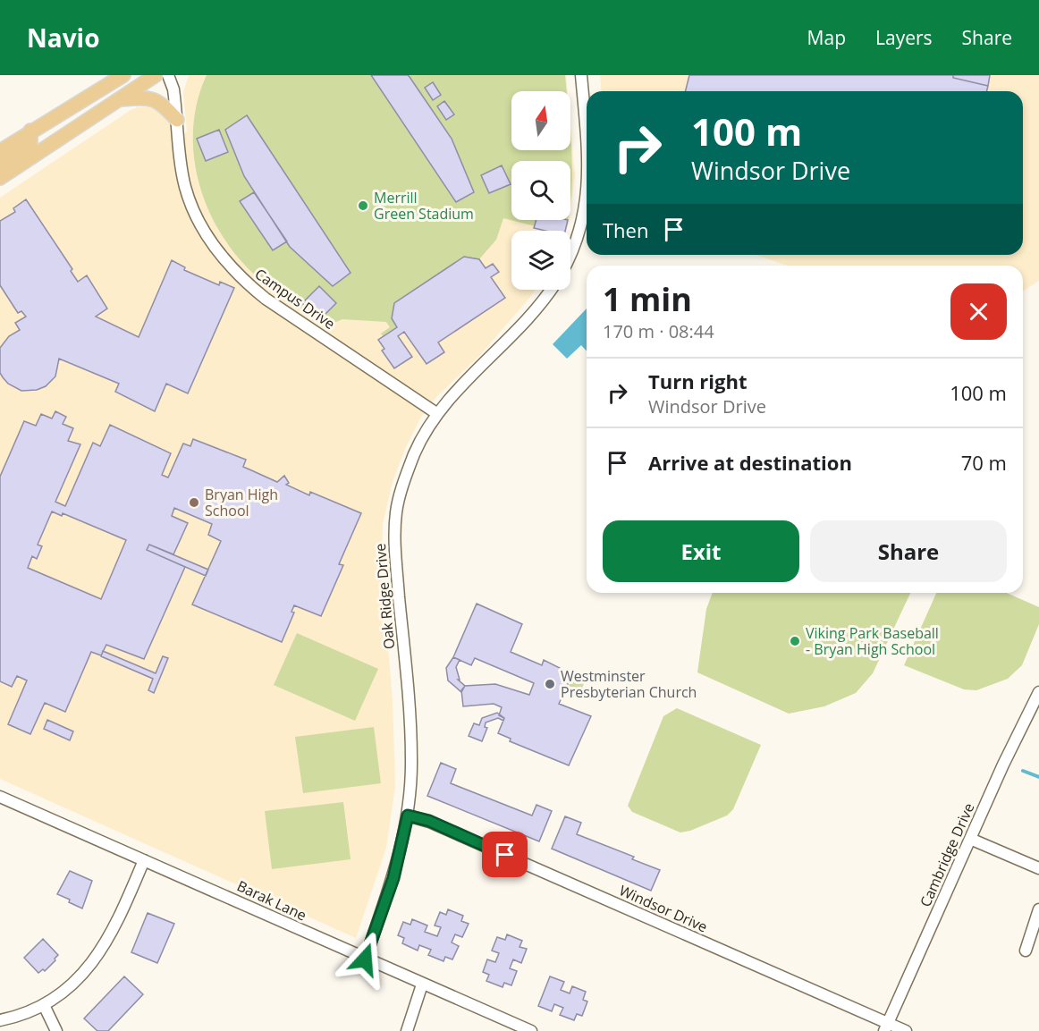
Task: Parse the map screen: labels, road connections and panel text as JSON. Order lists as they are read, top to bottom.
{
  "streets": {
    "street": [
      "Campus Drive",
      "Oak Ridge Drive",
      "Cambridge Drive",
      "Barak Lane",
      "Windsor Drive"
    ]
  },
  "crossings": [
    ["Campus Drive", "Oak Ridge Drive"],
    ["Oak Ridge Drive", "Barak Lane"],
    ["Oak Ridge Drive", "Windsor Drive"],
    ["Cambridge Drive", "Windsor Drive"]
  ],
  "places": [
    "Merrill Green Stadium",
    "Bryan High School",
    "Viking Park Baseball - Bryan High School",
    "Westminster Presbyterian Church"
  ],
  "north": "top",
  "page": {
    "header": "Navio",
    "nav": ["Map", "Layers", "Share"],
    "turn": ["100 m", "Windsor Drive"],
    "then": "Then",
    "heading": ["1 min", "170 m · 08:44"],
    "list": [
      {
        "name": "Turn right",
        "note": "Windsor Drive",
        "value": "100 m"
      },
      {
        "name": "Arrive at destination",
        "value": "70 m"
      }
    ],
    "buttons": ["Exit", "Share"]
  }
}
